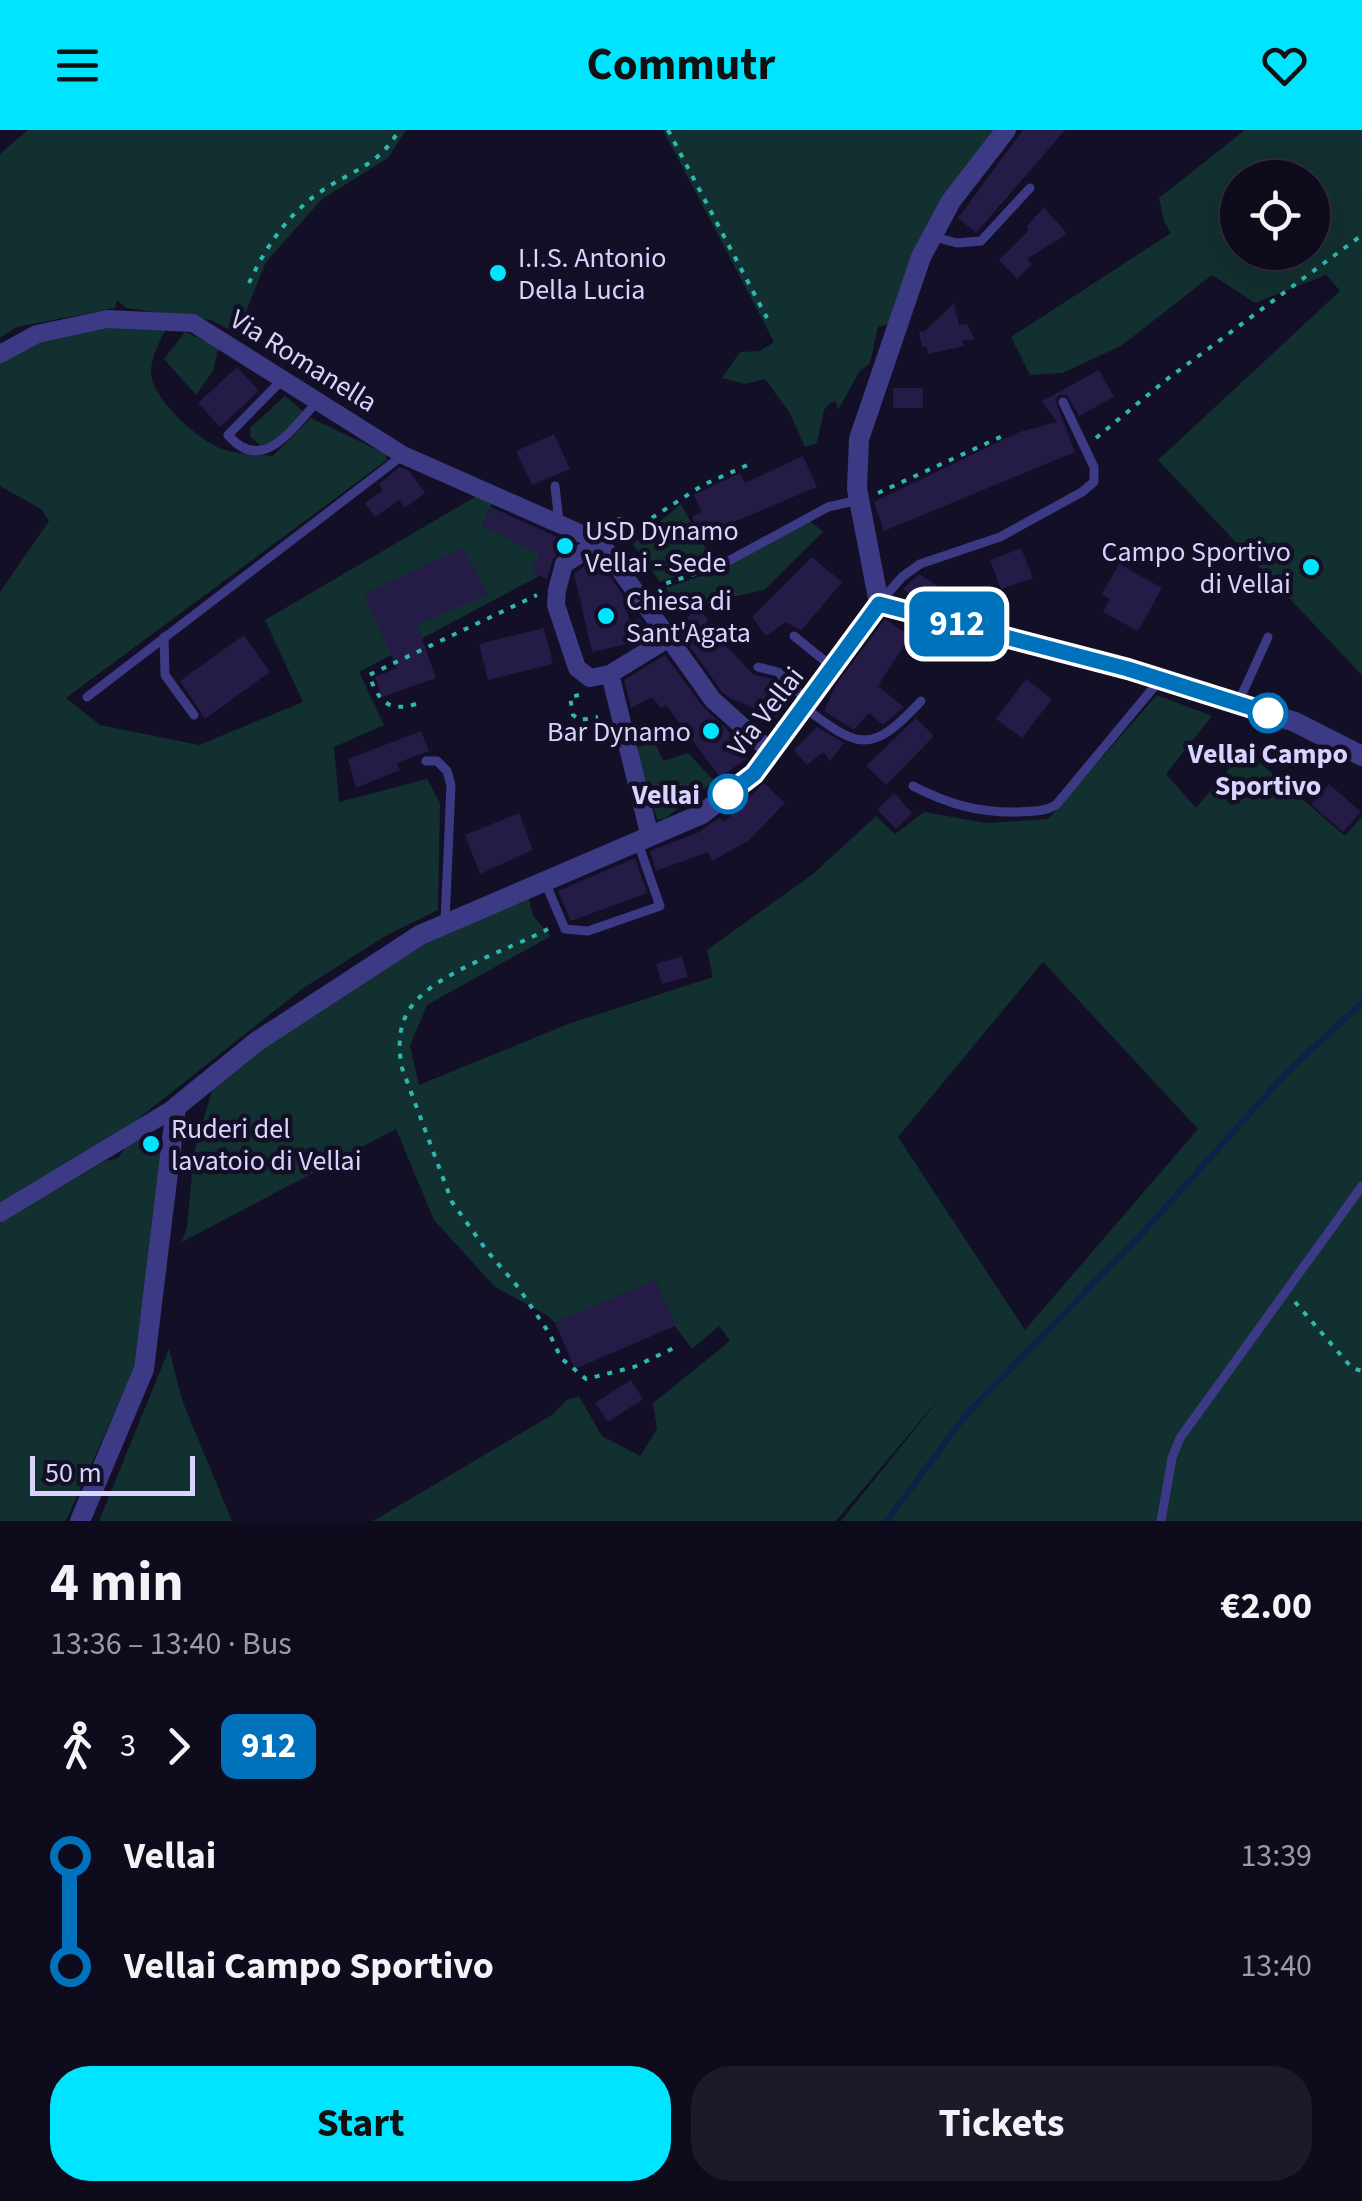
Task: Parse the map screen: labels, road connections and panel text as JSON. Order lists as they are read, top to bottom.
{
  "streets": {
    "street": ["Via Romanella", "Via Vellai"]
  },
  "places": [
    "I.I.S. Antonio Della Lucia",
    "USD Dynamo Vellai - Sede",
    "Campo Sportivo di Vellai",
    "Chiesa di Sant'Agata",
    "Vellai Campo Sportivo",
    "Bar Dynamo",
    "Vellai",
    "Ruderi del lavatoio di Vellai"
  ],
  "lines": ["bus line 912"],
  "scale_bar": "50 m",
  "page": {
    "header": "Commutr",
    "on_map": "912",
    "scale": "50 m",
    "heading": ["4 min", "13:36 – 13:40 · Bus", "€2.00"],
    "legs": ["3", "912"],
    "list": [
      {
        "name": "Vellai",
        "value": "13:39"
      },
      {
        "name": "Vellai Campo Sportivo",
        "value": "13:40"
      }
    ],
    "buttons": ["Start", "Tickets"]
  }
}
